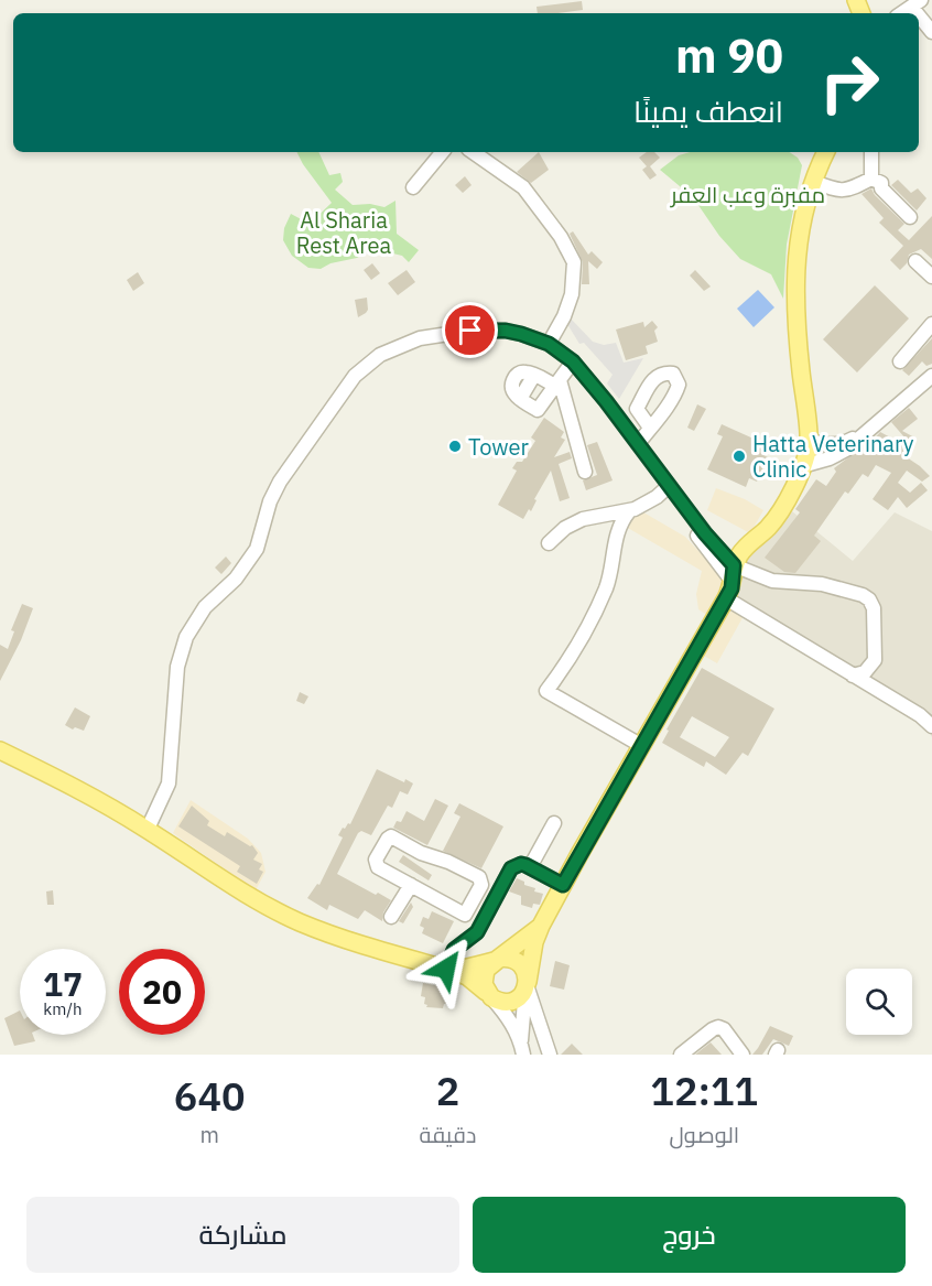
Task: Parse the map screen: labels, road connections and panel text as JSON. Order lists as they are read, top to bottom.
{
  "parks": ["مفبرة وعب العفر", "Al Sharia Rest Area"],
  "places": ["Tower", "Hatta Veterinary Clinic"],
  "page": {
    "turn": ["90 m", "انعطف يمينًا"],
    "speed": "17 km/h",
    "limit": "20",
    "eta": [
      "12:11",
      "الوصول",
      "2",
      "دقيقة",
      "640",
      "m"
    ],
    "buttons": ["خروج", "مشاركة"]
  }
}
